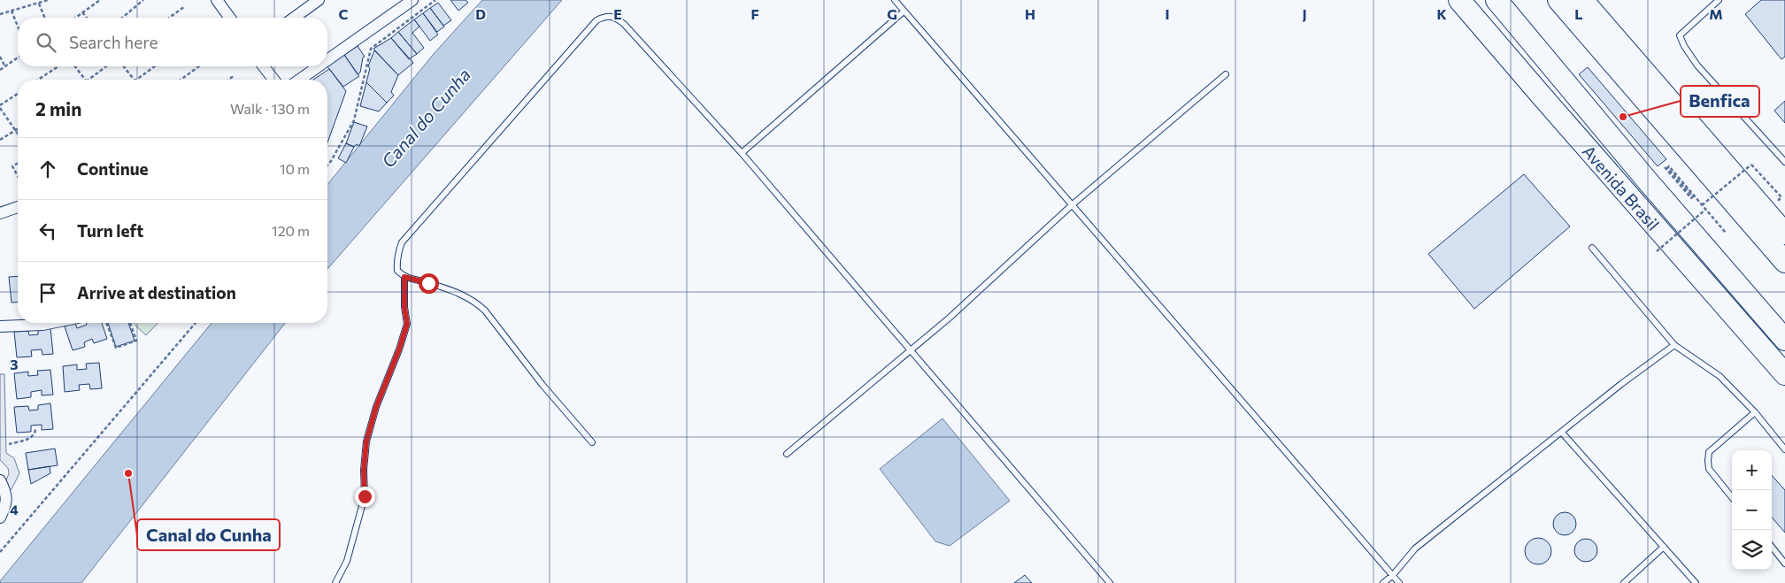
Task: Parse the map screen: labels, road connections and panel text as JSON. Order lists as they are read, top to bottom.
{
  "streets": {
    "highway": ["Avenida Brasil"]
  },
  "water": ["Canal do Cunha"],
  "places": ["Benfica", "Canal do Cunha"],
  "page": {
    "search": "Search here",
    "heading": ["2 min", "Walk · 130 m"],
    "list": [
      ["Continue", "10 m"],
      ["Turn left", "120 m"],
      "Arrive at destination"
    ],
    "map_buttons": ["+", "−"]
  },
  "grid": {
    "columns": [
      "C",
      "D",
      "E",
      "F",
      "G",
      "H",
      "I",
      "J",
      "K",
      "L",
      "M"
    ],
    "rows": ["3", "4"]
  }
}
